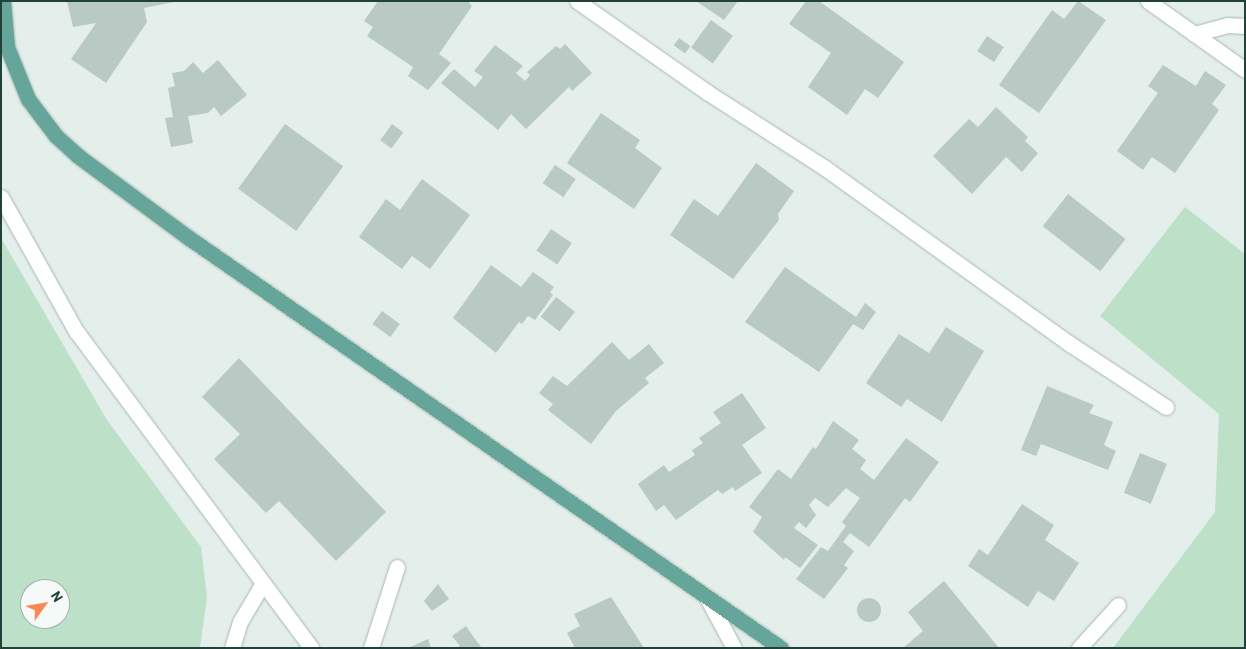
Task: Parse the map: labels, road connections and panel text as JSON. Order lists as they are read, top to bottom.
{
  "north": "top right"
}
